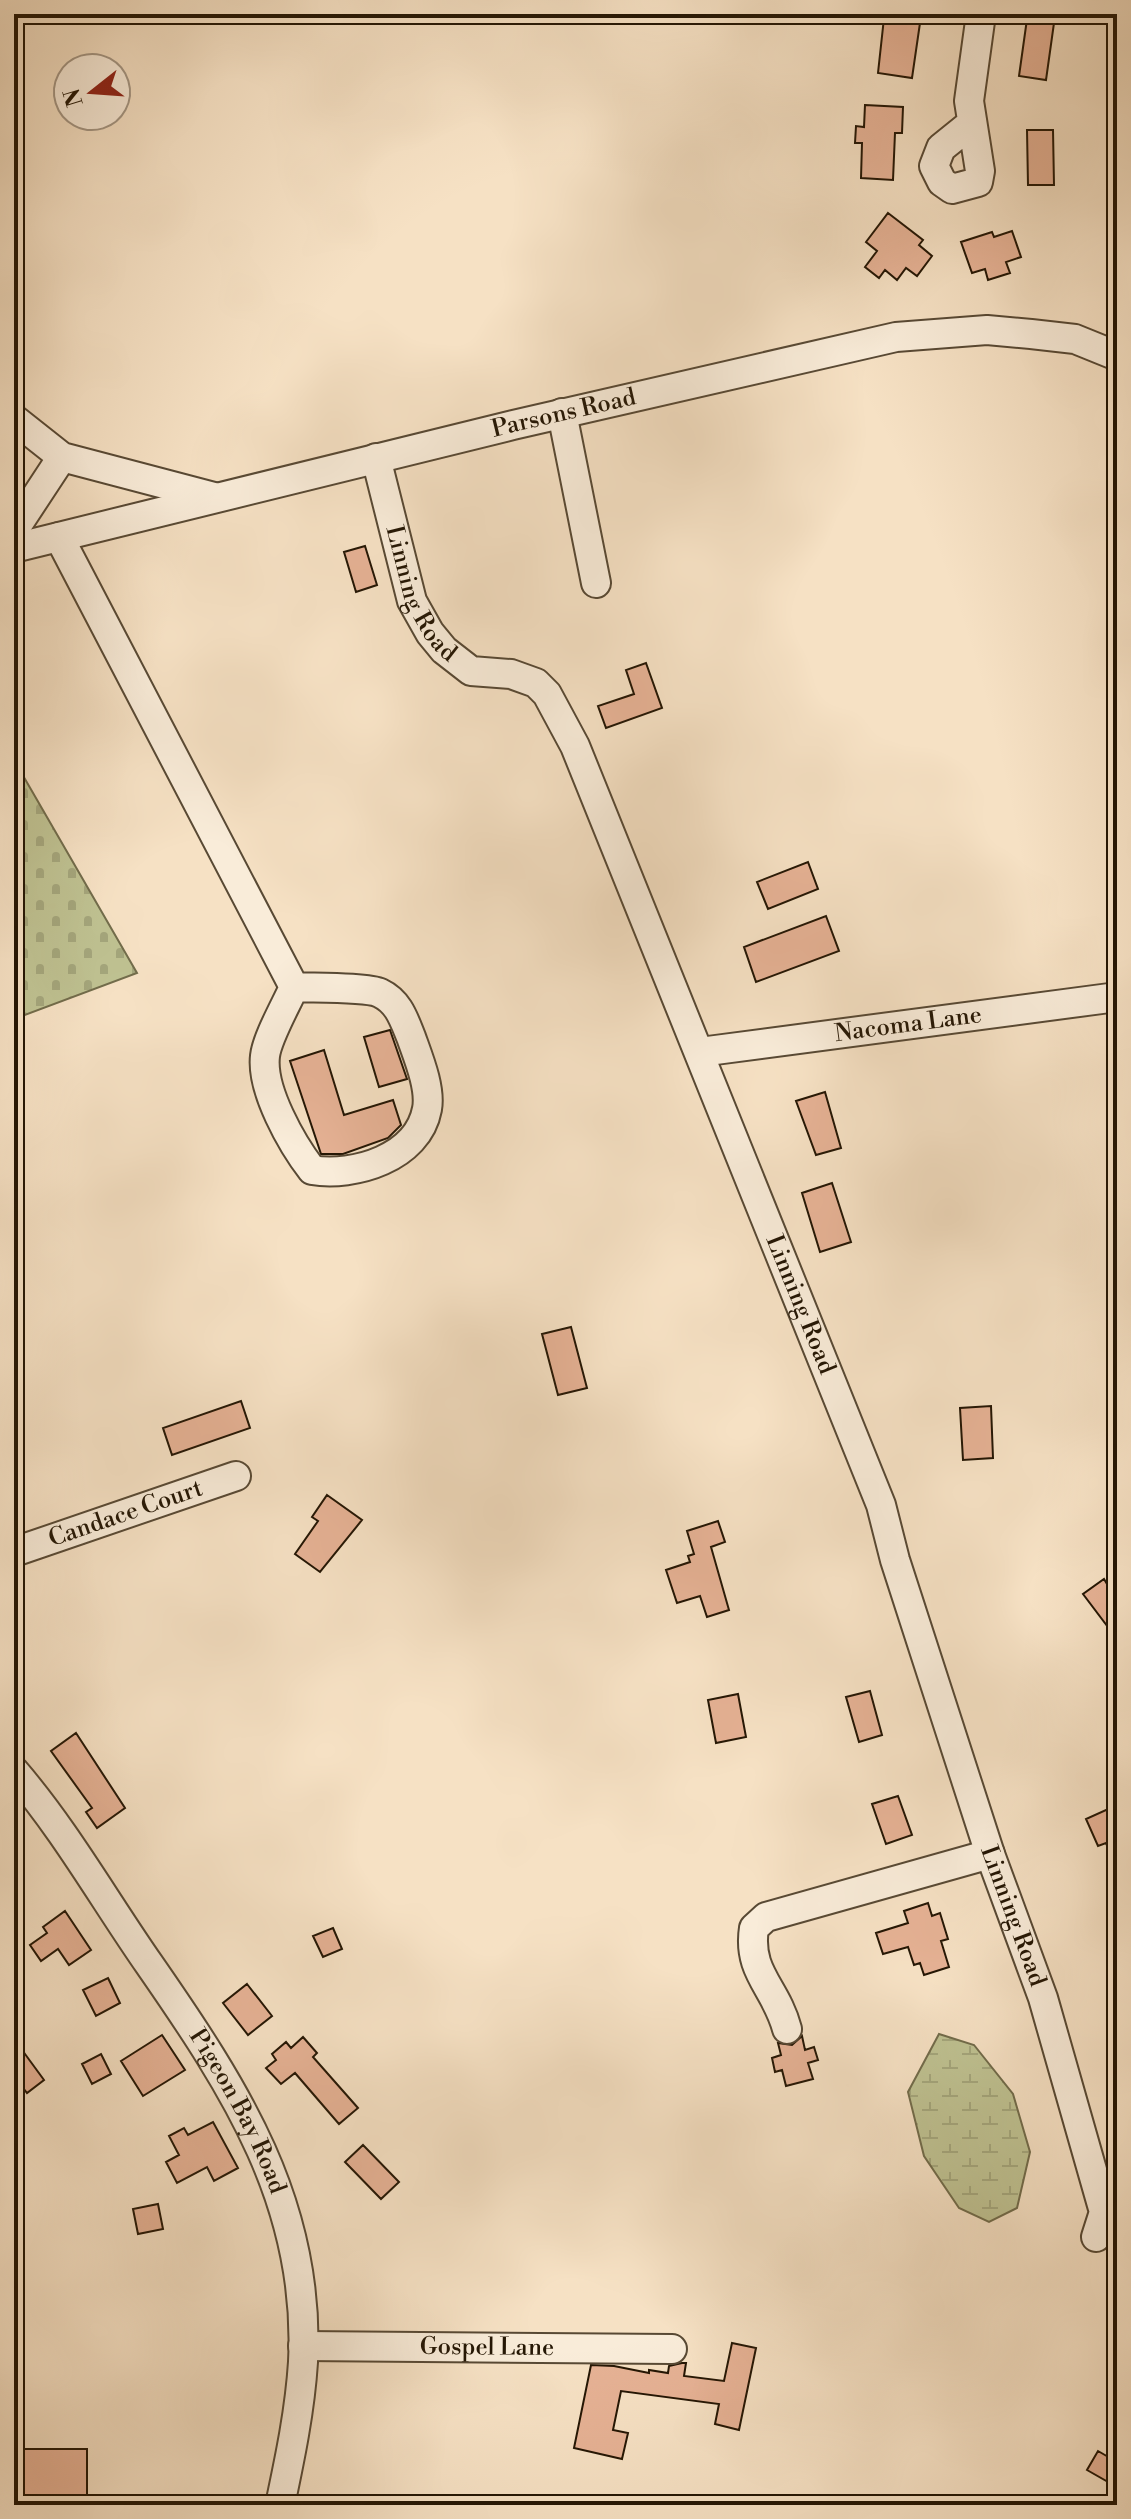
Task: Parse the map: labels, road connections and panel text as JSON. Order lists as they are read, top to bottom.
{
  "streets": {
    "street": [
      "Parsons Road",
      "Linning Road",
      "Nacoma Lane",
      "Candace Court",
      "Pigeon Bay Road",
      "Gospel Lane"
    ]
  },
  "crossings": [
    ["Parsons Road", "Linning Road"],
    ["Linning Road", "Nacoma Lane"],
    ["Pigeon Bay Road", "Gospel Lane"]
  ],
  "north": "left"
}
